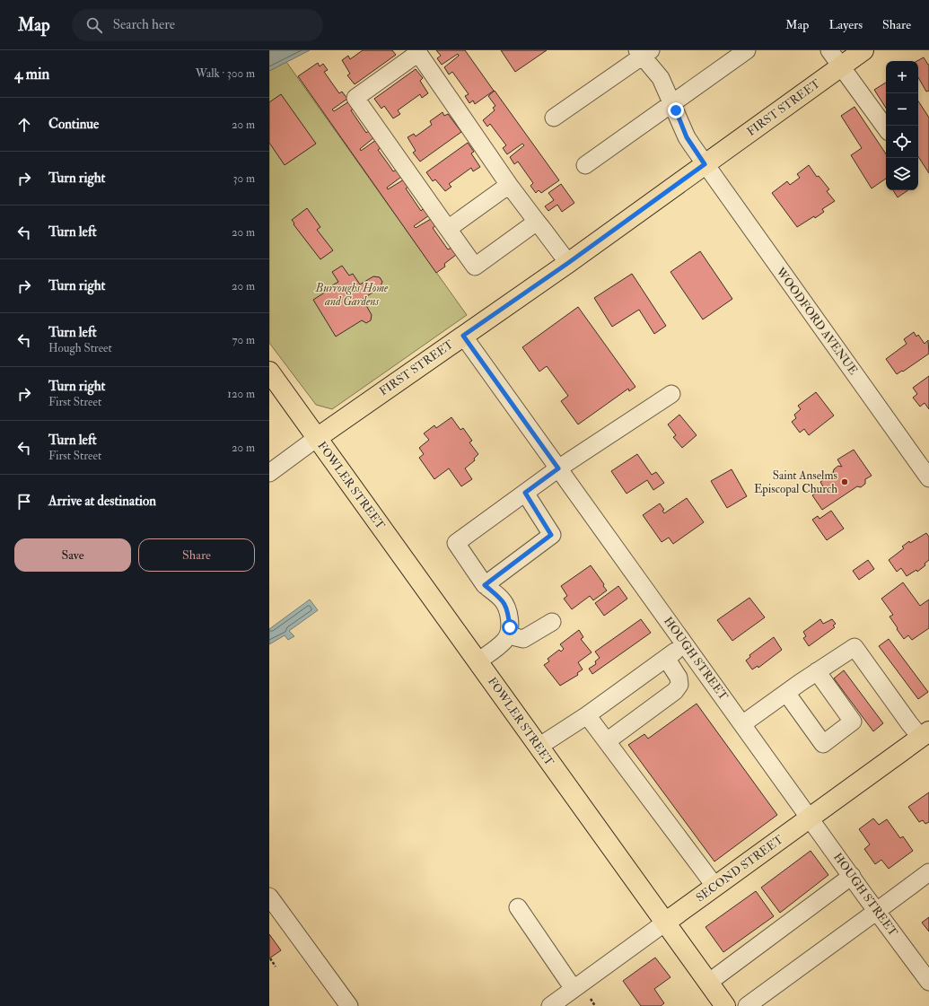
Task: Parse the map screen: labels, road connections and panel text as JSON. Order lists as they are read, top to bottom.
{
  "streets": {
    "main road": ["FIRST STREET", "FOWLER STREET", "SECOND STREET"],
    "street": ["WOODFORD AVENUE", "HOUGH STREET"]
  },
  "crossings": [
    ["FIRST STREET", "WOODFORD AVENUE"],
    ["FIRST STREET", "FOWLER STREET"],
    ["FIRST STREET", "HOUGH STREET"],
    ["FOWLER STREET", "SECOND STREET"],
    ["HOUGH STREET", "SECOND STREET"]
  ],
  "parks": ["Burroughs Home and Gardens"],
  "places": ["Saint Anselms Episcopal Church"],
  "page": {
    "header": "Map",
    "search": "Search here",
    "nav": ["Map", "Layers", "Share"],
    "heading": ["4 min", "Walk · 300 m"],
    "map_buttons": ["+", "−"],
    "list": [
      ["Continue", "20 m"],
      ["Turn right", "30 m"],
      ["Turn left", "20 m"],
      ["Turn right", "20 m"],
      ["Turn left", "Hough Street", "70 m"],
      ["Turn right", "First Street", "120 m"],
      ["Turn left", "First Street", "20 m"],
      "Arrive at destination"
    ],
    "buttons": ["Save", "Share"]
  }
}
